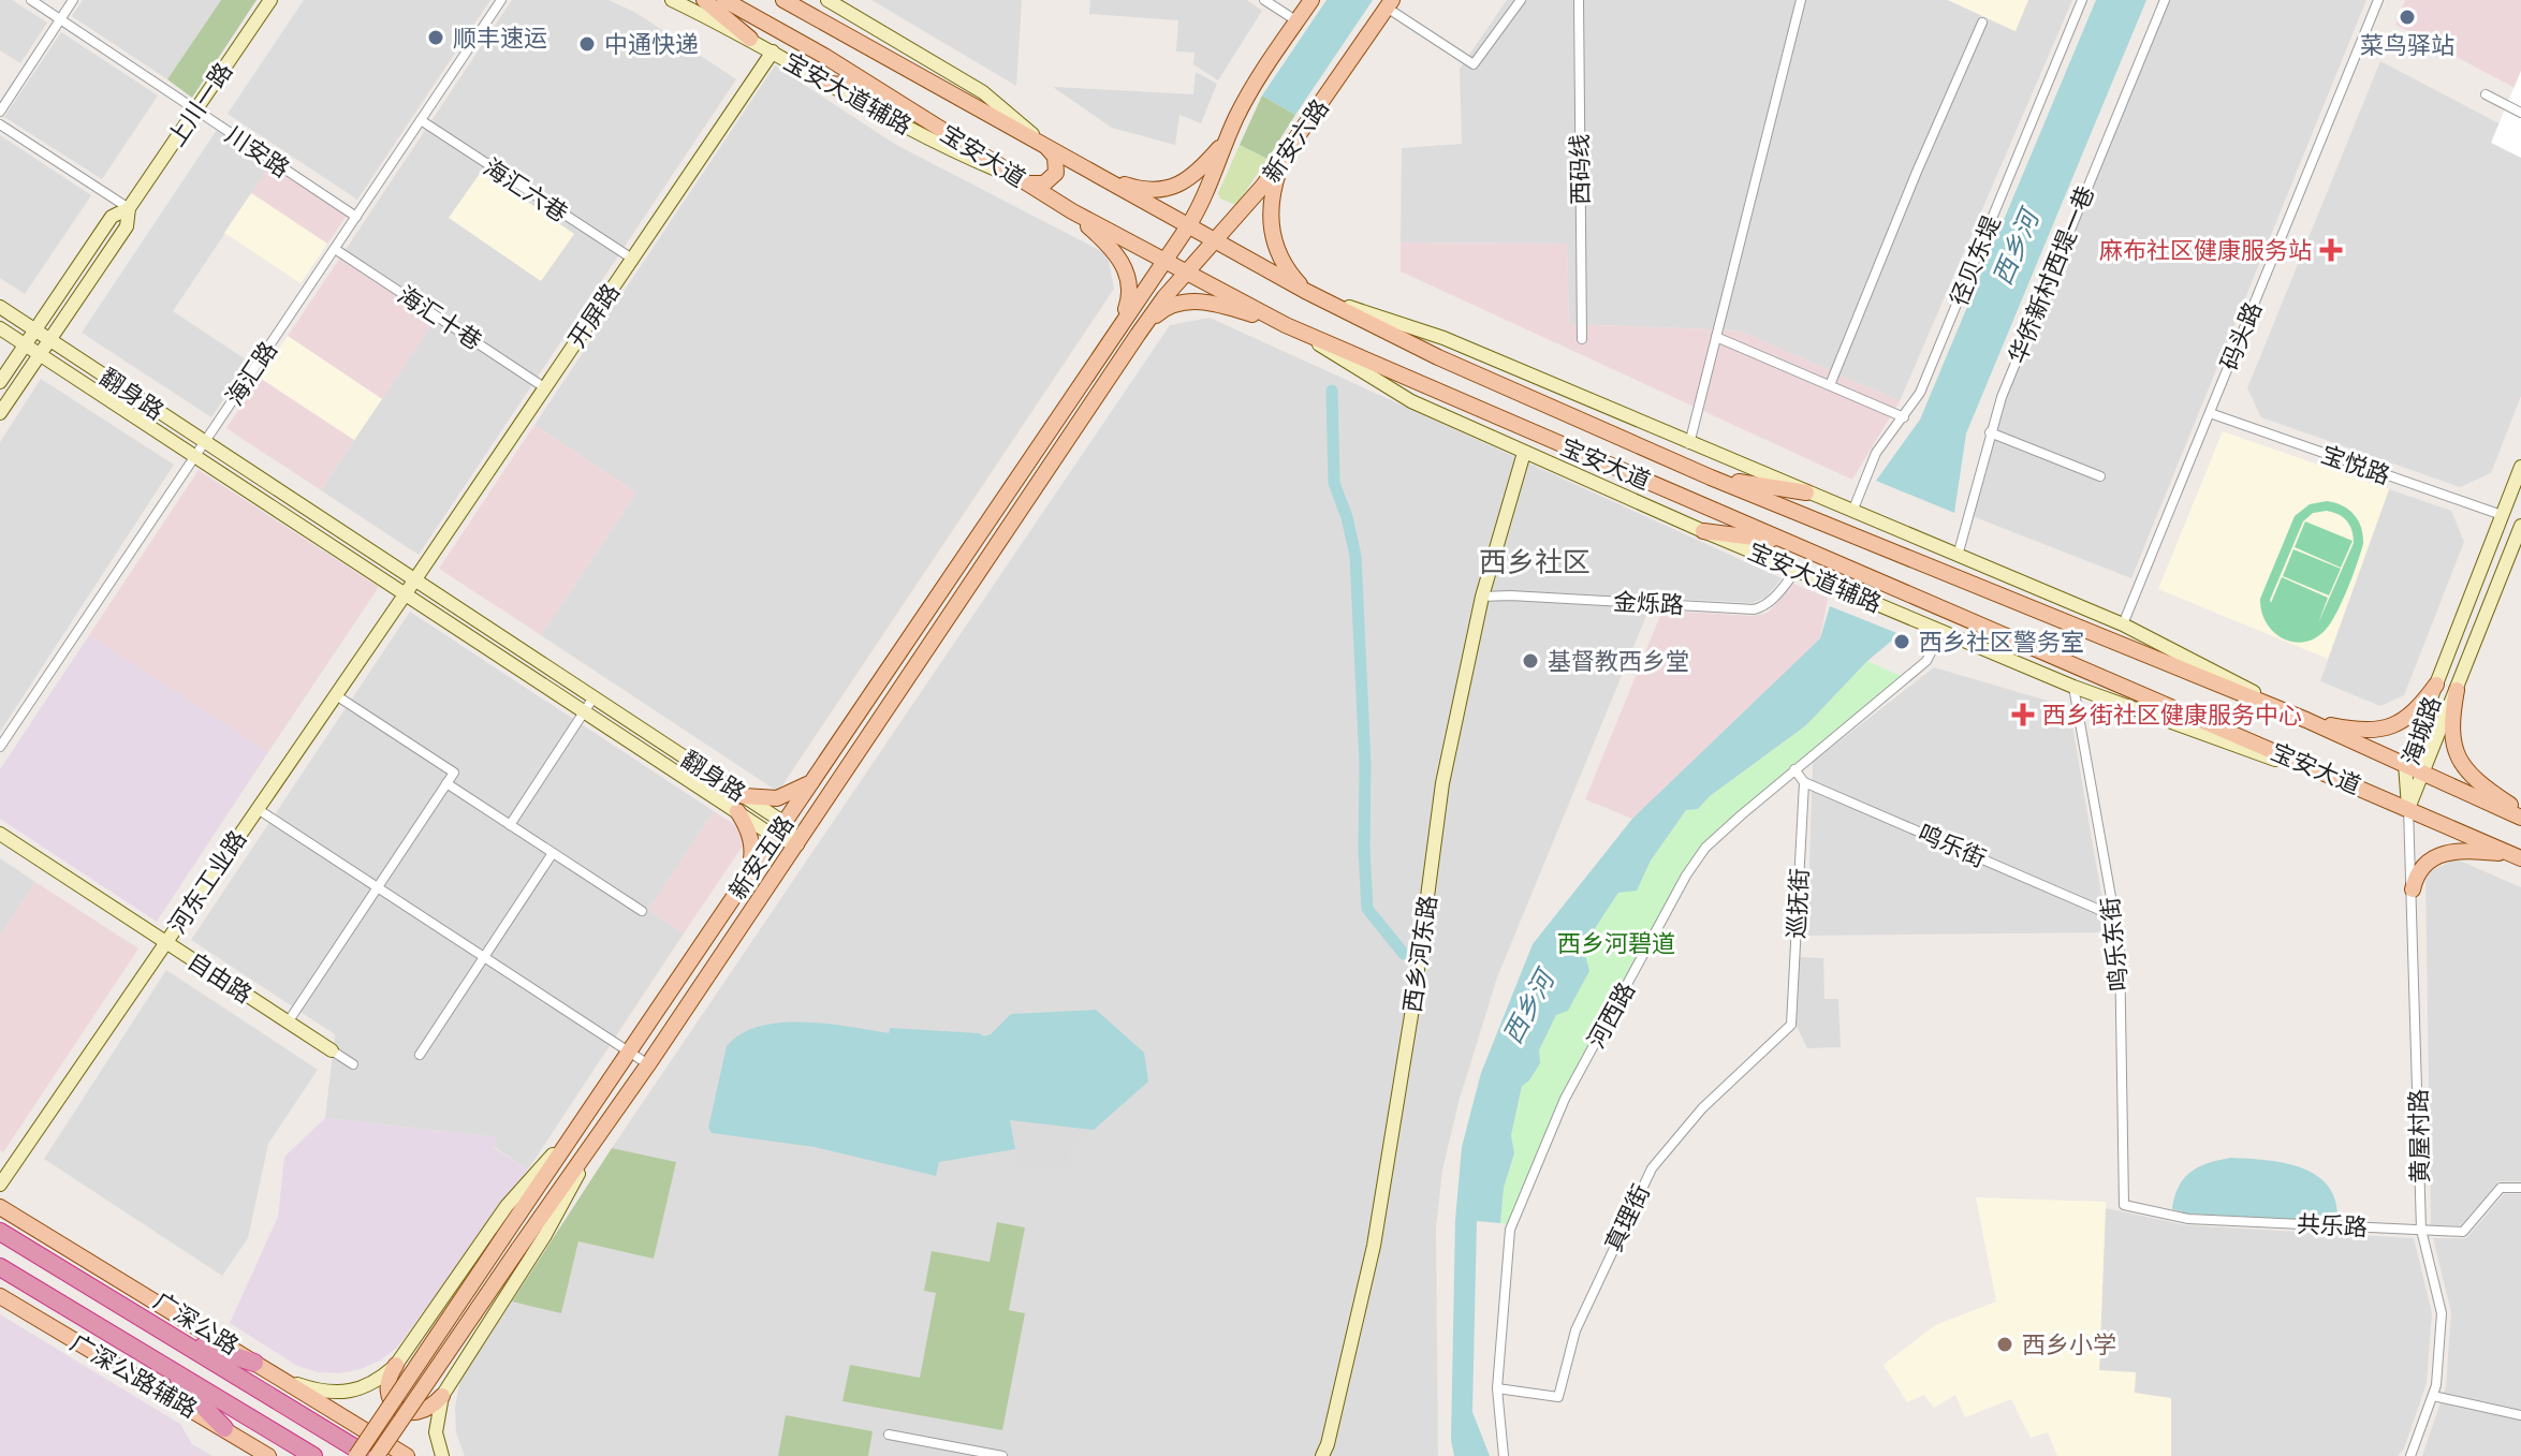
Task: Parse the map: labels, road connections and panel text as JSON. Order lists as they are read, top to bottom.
{
  "streets": {
    "highway": ["广深公路"],
    "main road": [
      "宝安大道辅路",
      "上川一路",
      "新安六路",
      "宝安大道",
      "开屏路",
      "翻身路",
      "海城路",
      "新安五路",
      "河东工业路",
      "西乡河东路",
      "自由路",
      "广深公路辅路"
    ],
    "street": [
      "川安路",
      "西码线",
      "海汇六巷",
      "径贝东堤",
      "华侨新村西堤一巷",
      "海汇十巷",
      "码头路",
      "海汇路",
      "宝悦路",
      "金烁路",
      "鸣乐街",
      "巡抚街",
      "鸣乐东街",
      "河西路",
      "黄屋村路",
      "真理街",
      "共乐路"
    ]
  },
  "crossings": [
    ["宝安大道辅路", "宝安大道"],
    ["宝安大道辅路", "开屏路"],
    ["宝安大道辅路", "金烁路"],
    ["宝安大道辅路", "鸣乐东街"],
    ["宝安大道辅路", "西乡河东路"],
    ["宝安大道辅路", "河西路"],
    ["上川一路", "川安路"],
    ["上川一路", "翻身路"],
    ["新安六路", "宝安大道"],
    ["新安六路", "新安五路"],
    ["川安路", "海汇路"],
    ["宝安大道", "海城路"],
    ["宝安大道", "新安五路"],
    ["宝安大道", "黄屋村路"],
    ["海汇六巷", "开屏路"],
    ["海汇六巷", "海汇路"],
    ["开屏路", "海汇十巷"],
    ["开屏路", "翻身路"],
    ["开屏路", "河东工业路"],
    ["海汇十巷", "海汇路"],
    ["码头路", "宝悦路"],
    ["海汇路", "翻身路"],
    ["翻身路", "新安五路"],
    ["翻身路", "河东工业路"],
    ["宝悦路", "海城路"],
    ["金烁路", "西乡河东路"],
    ["海城路", "黄屋村路"],
    ["鸣乐街", "巡抚街"],
    ["鸣乐街", "鸣乐东街"],
    ["鸣乐街", "河西路"],
    ["河东工业路", "自由路"],
    ["巡抚街", "真理街"],
    ["鸣乐东街", "共乐路"],
    ["河西路", "真理街"],
    ["黄屋村路", "共乐路"]
  ],
  "districts": ["西乡社区"],
  "water": ["西乡河"],
  "parks": ["西乡河碧道"],
  "places": {
    "other": [
      "菜鸟驿站",
      "顺丰速运",
      "中通快递",
      "西乡社区警务室",
      "基督教西乡堂",
      "西乡小学"
    ],
    "health": ["麻布社区健康服务站", "西乡街社区健康服务中心"]
  }
}
